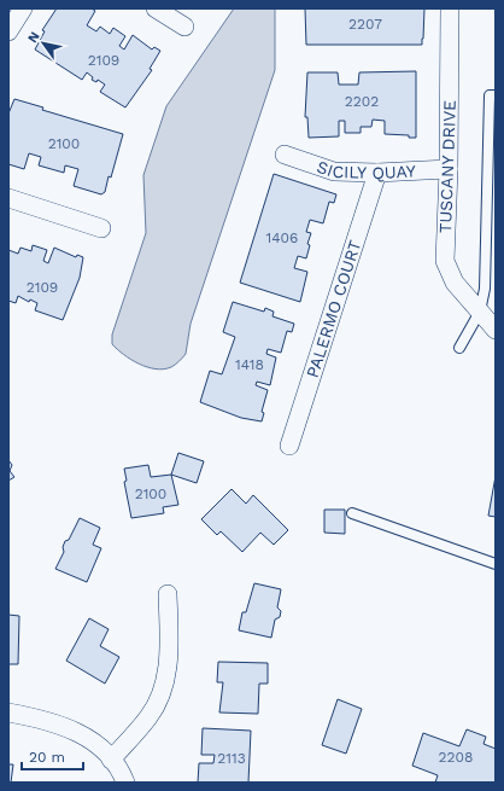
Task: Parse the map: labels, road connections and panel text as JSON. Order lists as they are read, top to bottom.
{
  "streets": {
    "street": ["SICILY QUAY", "TUSCANY DRIVE", "PALERMO COURT"]
  },
  "crossings": [
    ["SICILY QUAY", "TUSCANY DRIVE"],
    ["SICILY QUAY", "PALERMO COURT"]
  ],
  "house_numbers": [
    "2207",
    "2109",
    "2202",
    "2100",
    "1406",
    "2109",
    "1418",
    "2100",
    "2208",
    "2113"
  ],
  "scale_bar": "20 m",
  "north": "top left"
}
